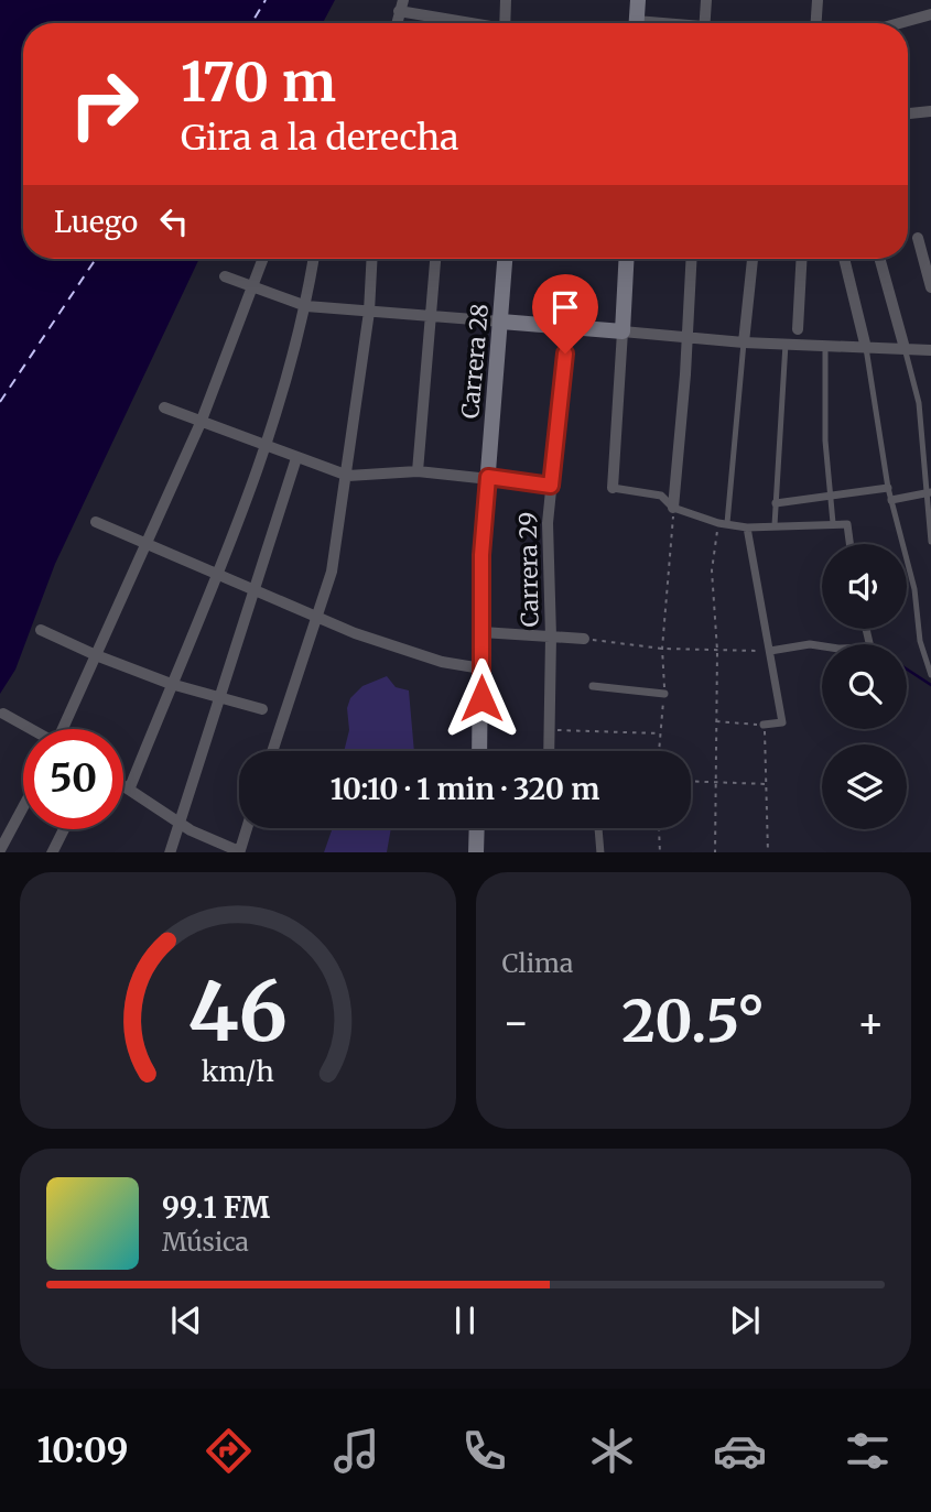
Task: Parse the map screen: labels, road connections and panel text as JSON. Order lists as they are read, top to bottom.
{
  "streets": {
    "main road": ["Carrera 28"],
    "street": ["Carrera 29"]
  },
  "page": {
    "turn": ["170 m", "Gira a la derecha"],
    "then": "Luego",
    "limit": "50",
    "trip": "10:10 · 1 min · 320 m",
    "tile": "Clima",
    "heat": ["−", "20.5°", "+"],
    "song": ["99.1 FM", "Música"],
    "tabs": "10:09",
    "gauge": ["46", "km/h"]
  }
}
